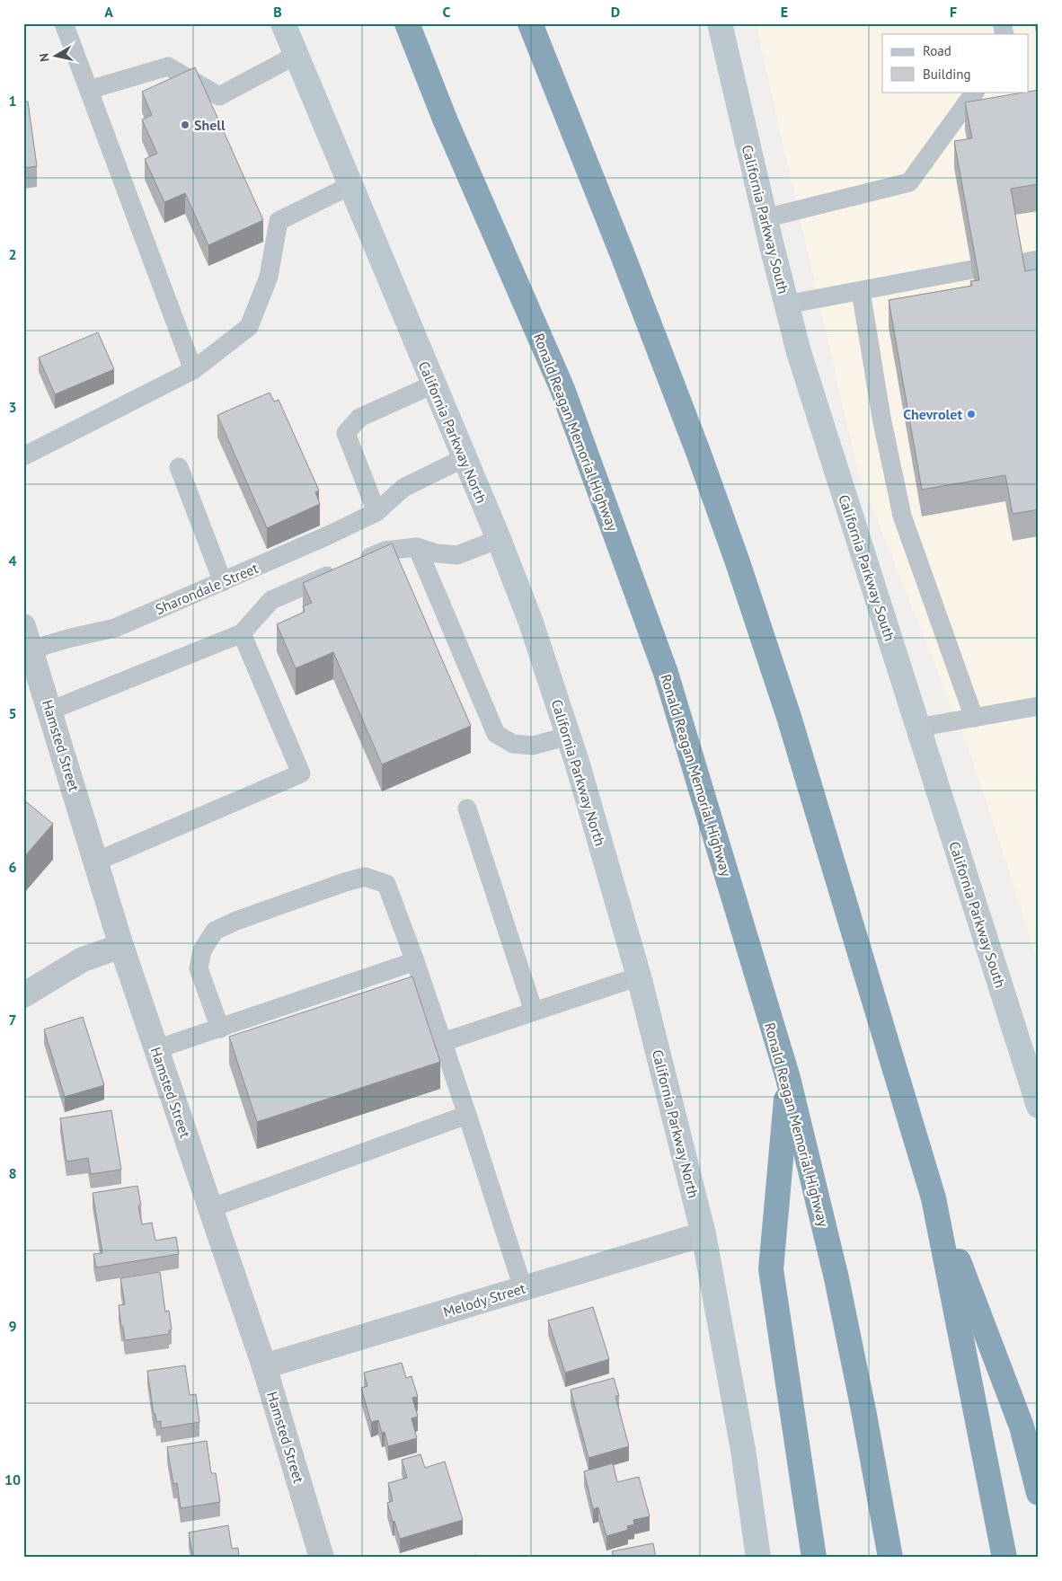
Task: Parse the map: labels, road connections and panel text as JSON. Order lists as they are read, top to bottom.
{
  "streets": {
    "highway": ["Ronald Reagan Memorial Highway"],
    "main road": ["California Parkway South", "California Parkway North"],
    "street": ["Hamsted Street", "Melody Street"],
    "lane": ["Sharondale Street"]
  },
  "crossings": [
    ["California Parkway North", "Sharondale Street"],
    ["California Parkway North", "Melody Street"],
    ["Sharondale Street", "Hamsted Street"],
    ["Hamsted Street", "Melody Street"]
  ],
  "places": ["Shell", "Chevrolet"],
  "legend": ["Road", "Building"],
  "north": "left",
  "grid": {
    "columns": [
      "A",
      "B",
      "C",
      "D",
      "E",
      "F"
    ],
    "rows": [
      "1",
      "2",
      "3",
      "4",
      "5",
      "6",
      "7",
      "8",
      "9",
      "10"
    ]
  }
}
